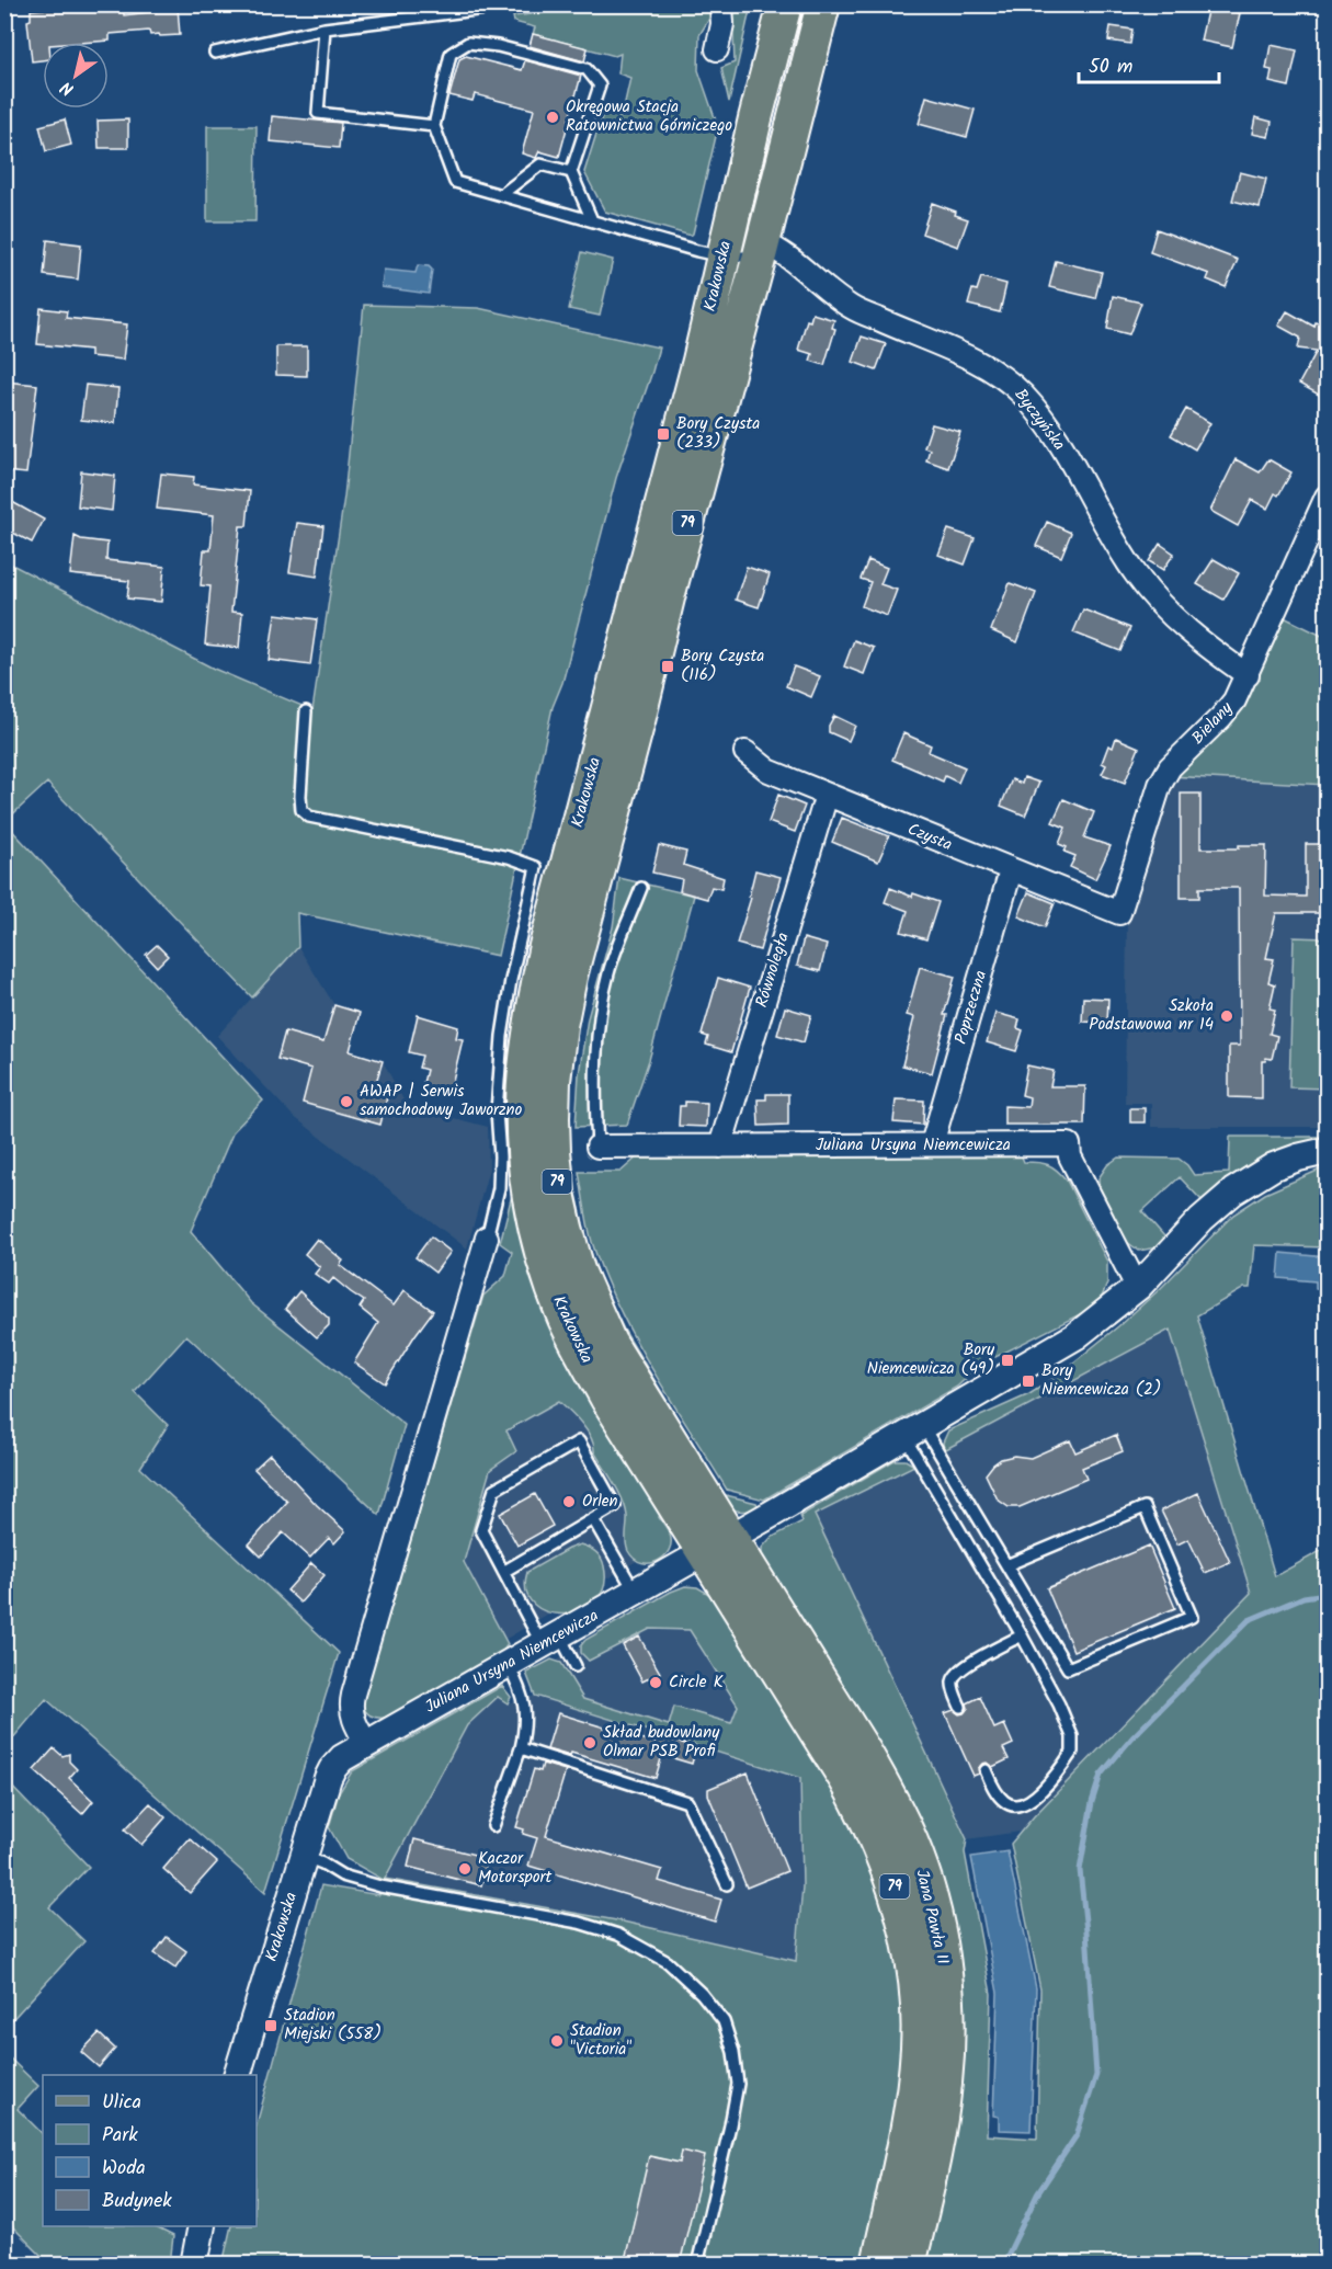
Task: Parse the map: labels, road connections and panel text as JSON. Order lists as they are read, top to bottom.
{
  "streets": {
    "main road": ["Krakowska", "79", "Jana Pawła II"],
    "street": [
      "Byczyńska",
      "Bielany",
      "Czysta",
      "Równoległa",
      "Poprzeczna",
      "Juliana Ursyna Niemcewicza"
    ]
  },
  "crossings": [
    ["Krakowska", "Byczyńska"],
    ["Krakowska", "Juliana Ursyna Niemcewicza"],
    ["Krakowska", "Jana Pawła II"],
    ["Byczyńska", "Bielany"],
    ["Bielany", "Czysta"],
    ["Czysta", "Równoległa"],
    ["Czysta", "Poprzeczna"],
    ["Równoległa", "Juliana Ursyna Niemcewicza"],
    ["Poprzeczna", "Juliana Ursyna Niemcewicza"],
    ["Juliana Ursyna Niemcewicza", "Jana Pawła II"]
  ],
  "places": {
    "other": [
      "Okręgowa Stacja Ratownictwa Górniczego",
      "Szkoła Podstawowa nr 14",
      "AWAP | Serwis samochodowy Jaworzno",
      "Orlen",
      "Circle K",
      "Skład budowlany Olmar PSB Profi",
      "Kaczor Motorsport",
      "Stadion \"Victoria\""
    ],
    "transit": [
      "Bory Czysta (233)",
      "Bory Czysta (116)",
      "Bory Niemcewicza (49)",
      "Bory Niemcewicza (2)",
      "Stadion Miejski (558)"
    ]
  },
  "legend": [
    "Ulica",
    "Park",
    "Woda",
    "Budynek"
  ],
  "scale_bar": "50 m",
  "north": "bottom left"
}
